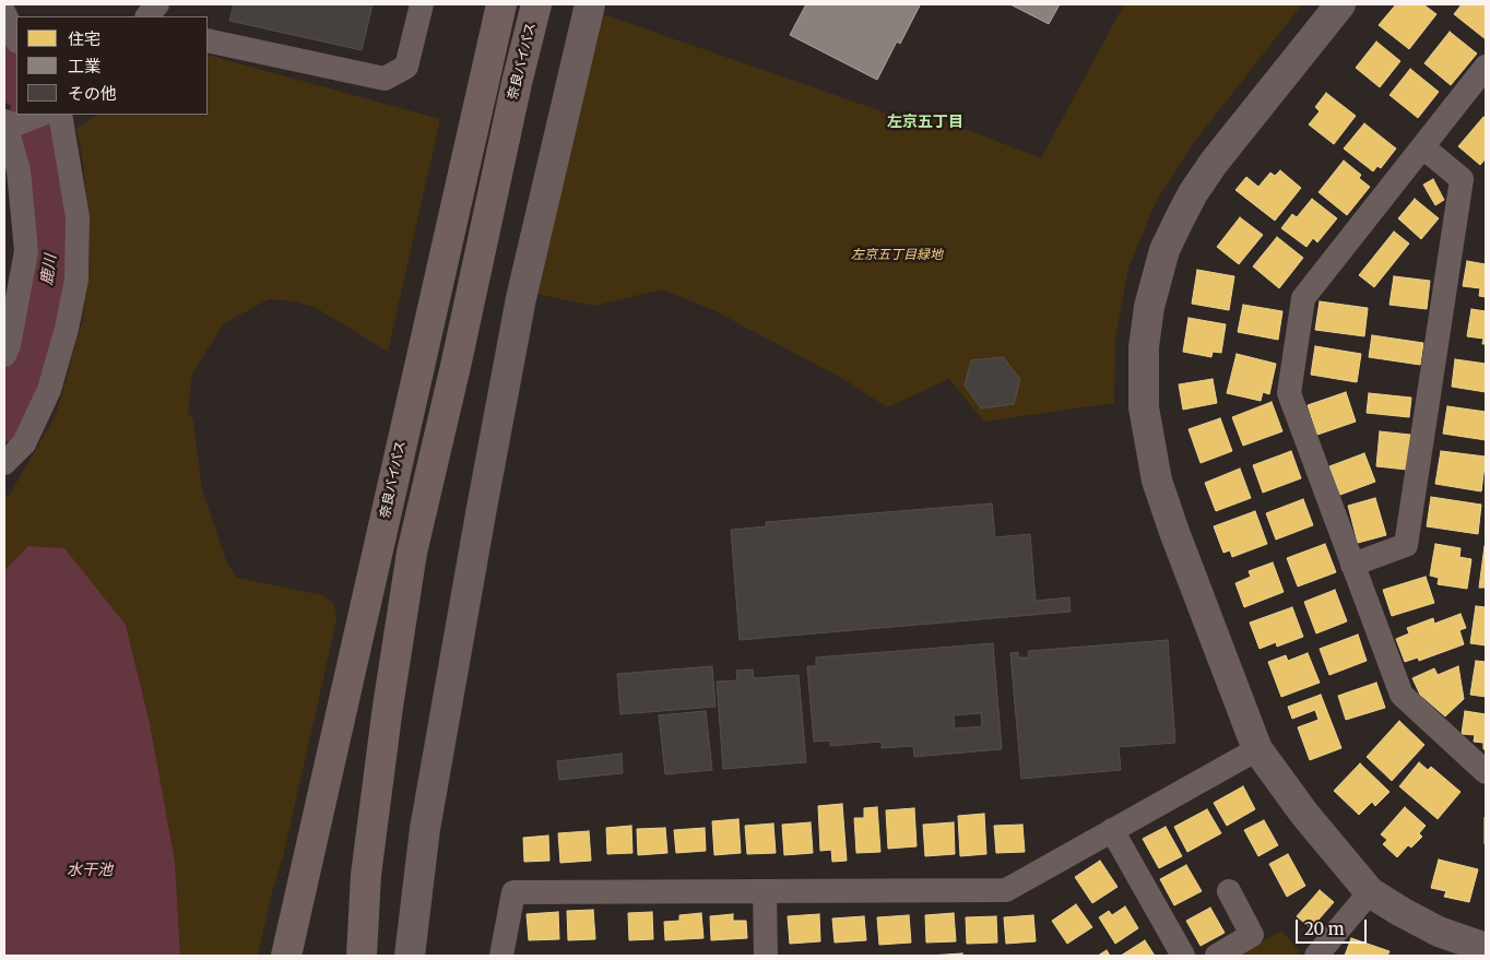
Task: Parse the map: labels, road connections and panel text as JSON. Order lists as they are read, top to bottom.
{
  "streets": {
    "highway": ["奈良バイパス"]
  },
  "districts": ["左京五丁目"],
  "water": ["鹿川", "水干池"],
  "parks": ["左京五丁目緑地"],
  "legend": ["住宅", "工業", "その他"],
  "scale_bar": "20 m"
}
